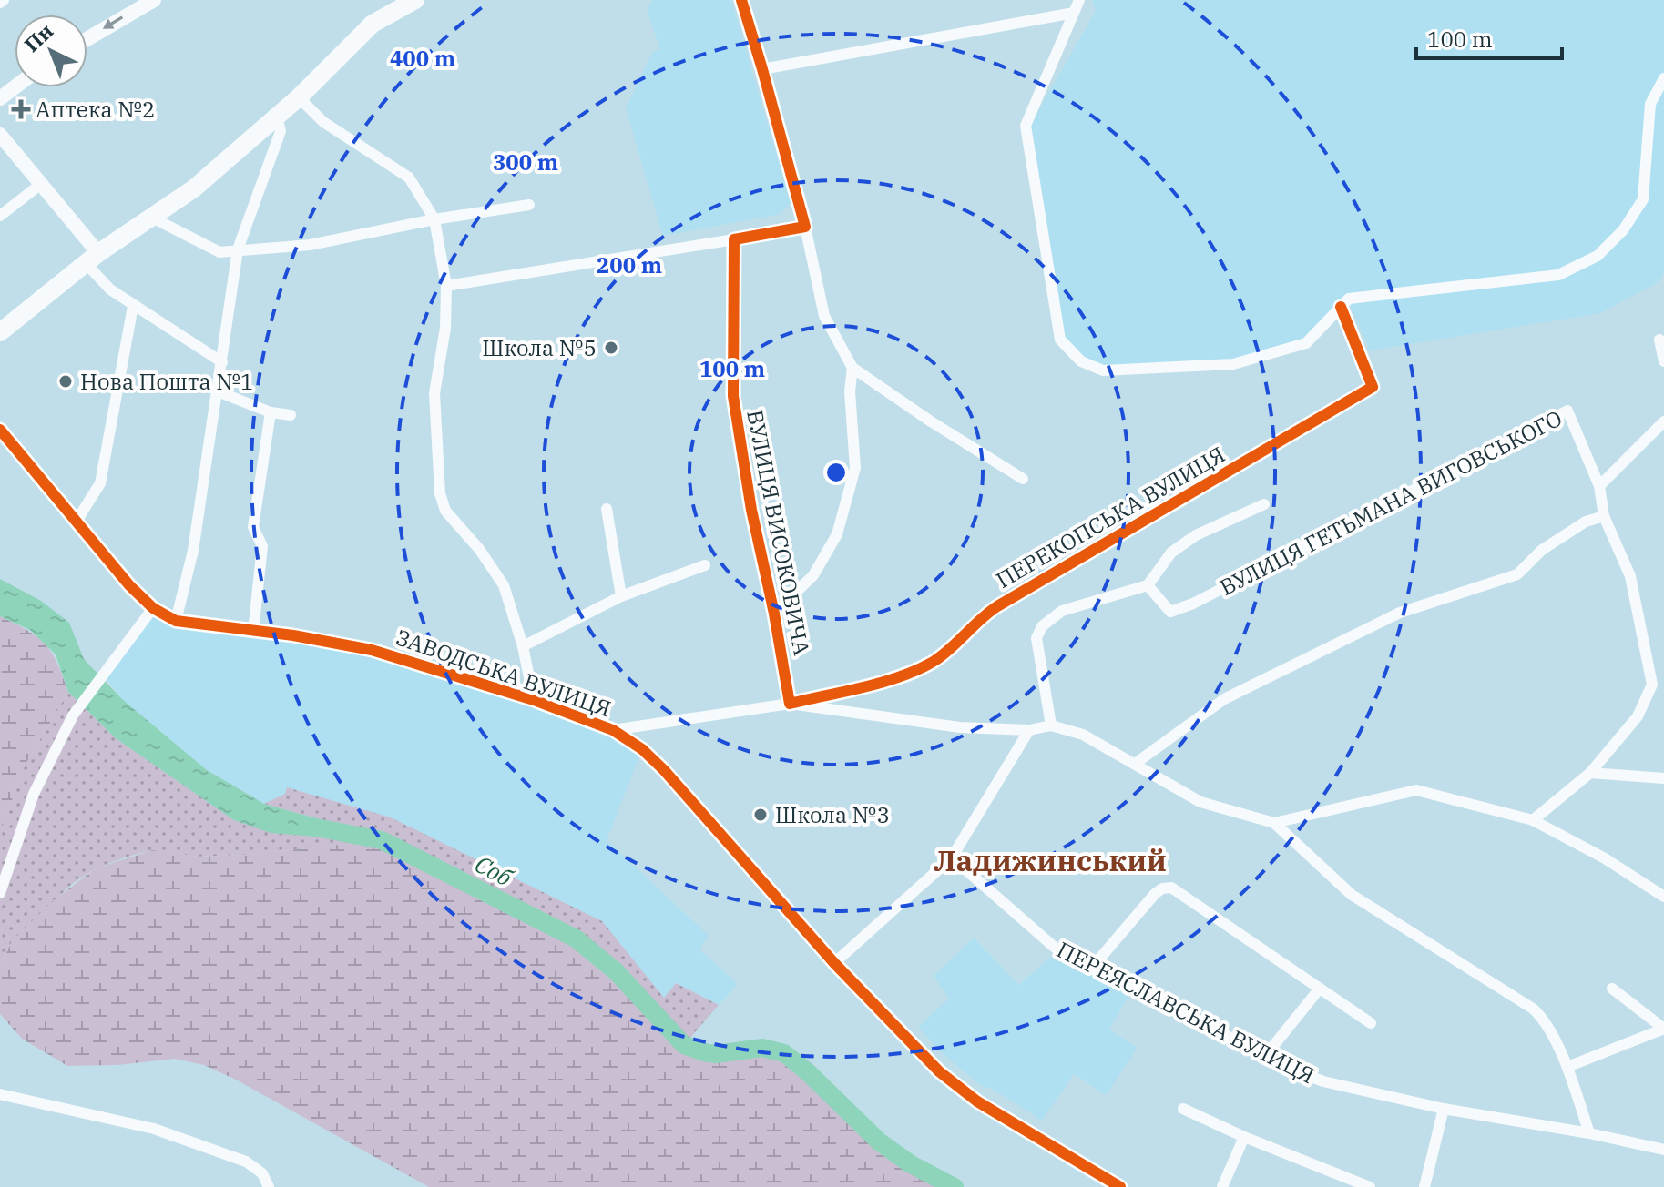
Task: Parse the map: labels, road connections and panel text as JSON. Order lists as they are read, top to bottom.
{
  "streets": {
    "street": [
      "ВУЛИЦЯ ГЕТЬМАНА ВИГОВСЬКОГО",
      "ПЕРЕКОПСЬКА ВУЛИЦЯ",
      "ВУЛИЦЯ ВИСОКОВИЧА",
      "ЗАВОДСЬКА ВУЛИЦЯ",
      "ПЕРЕЯСЛАВСЬКА ВУЛИЦЯ"
    ]
  },
  "crossings": [
    ["ПЕРЕКОПСЬКА ВУЛИЦЯ", "ВУЛИЦЯ ВИСОКОВИЧА"]
  ],
  "districts": ["Ладижинський"],
  "water": ["Соб"],
  "places": {
    "health": ["Аптека №2"],
    "other": ["Школа №5", "Нова Пошта №1", "Школа №3"]
  },
  "scale_bar": "100 m",
  "north": "top left",
  "rings": [
    "400 m",
    "300 m",
    "200 m",
    "100 m"
  ]
}
